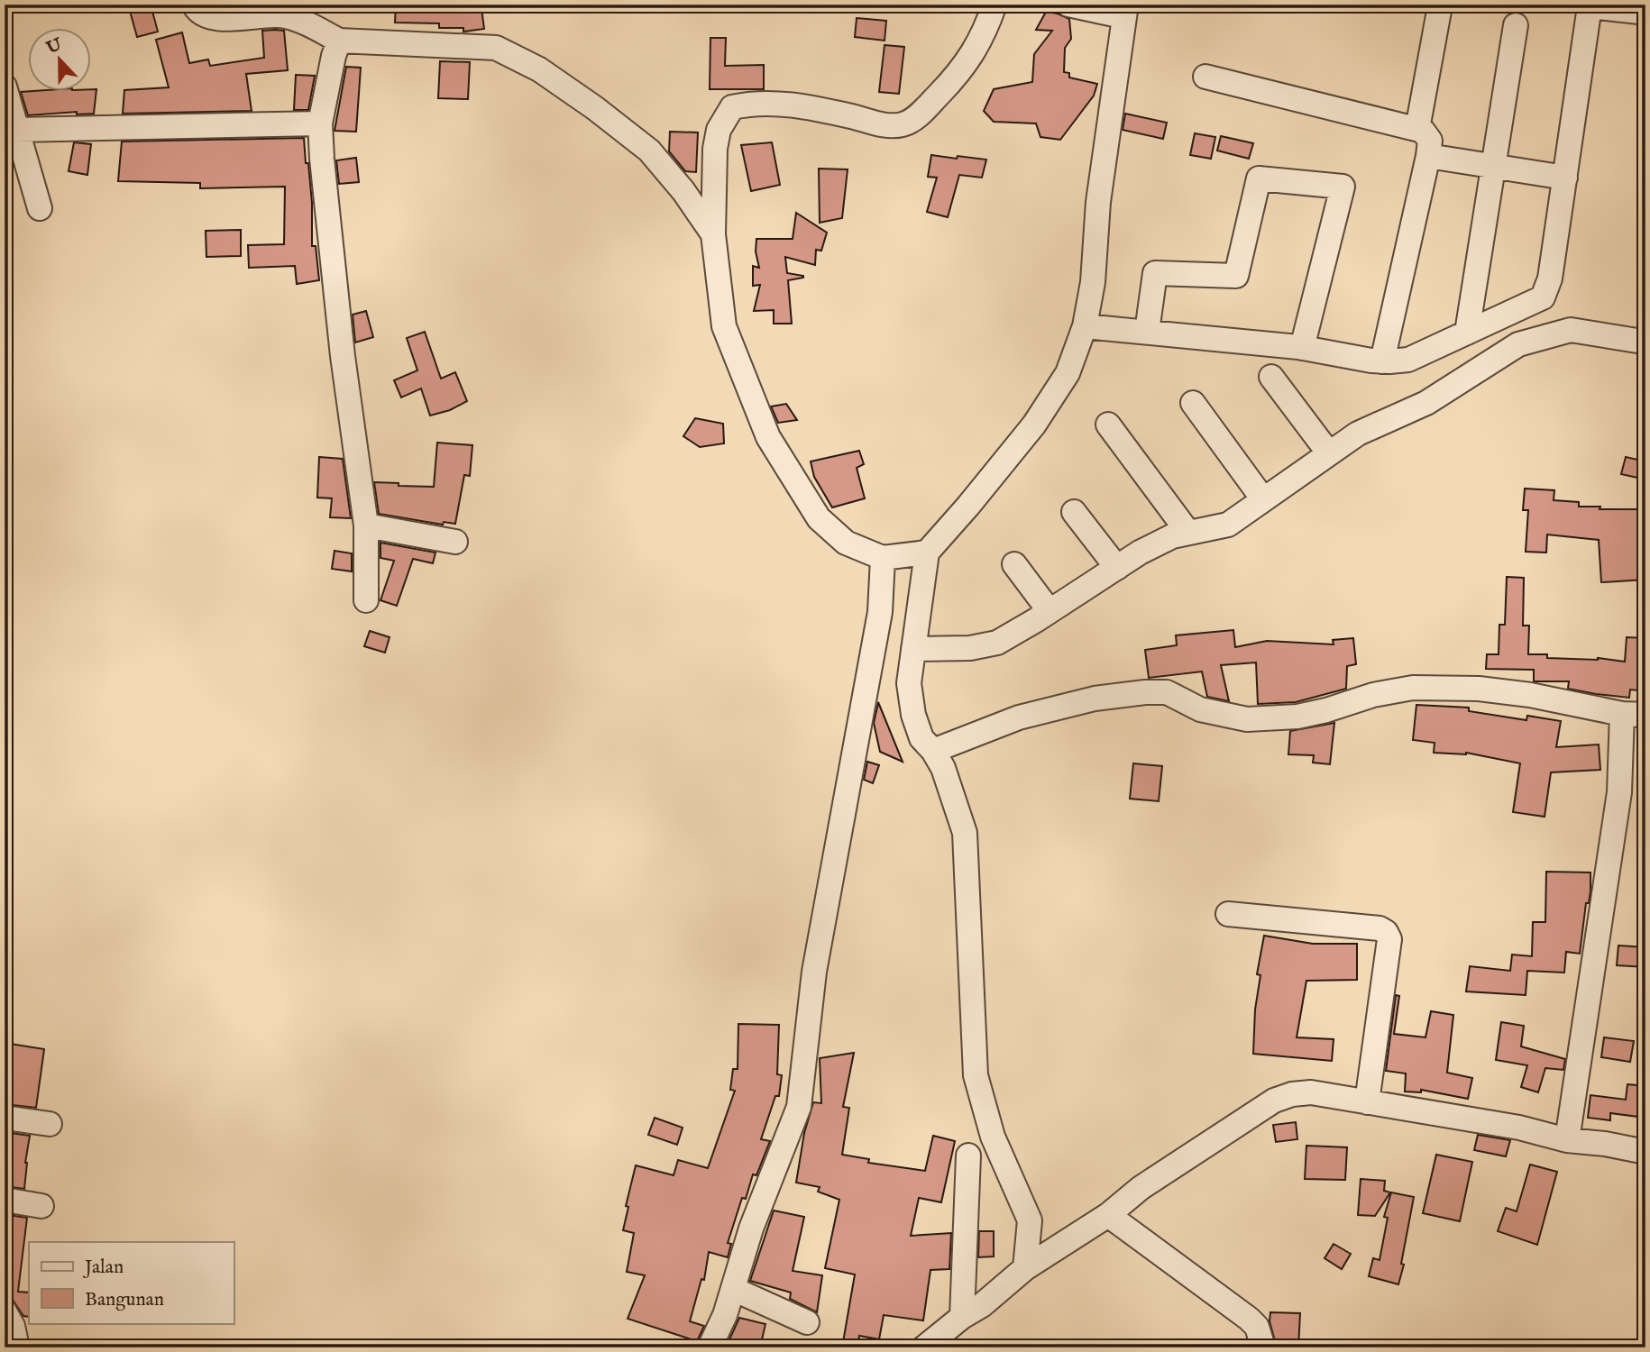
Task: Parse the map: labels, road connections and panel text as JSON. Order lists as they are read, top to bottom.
{
  "legend": ["Jalan", "Bangunan"],
  "north": "top"
}
